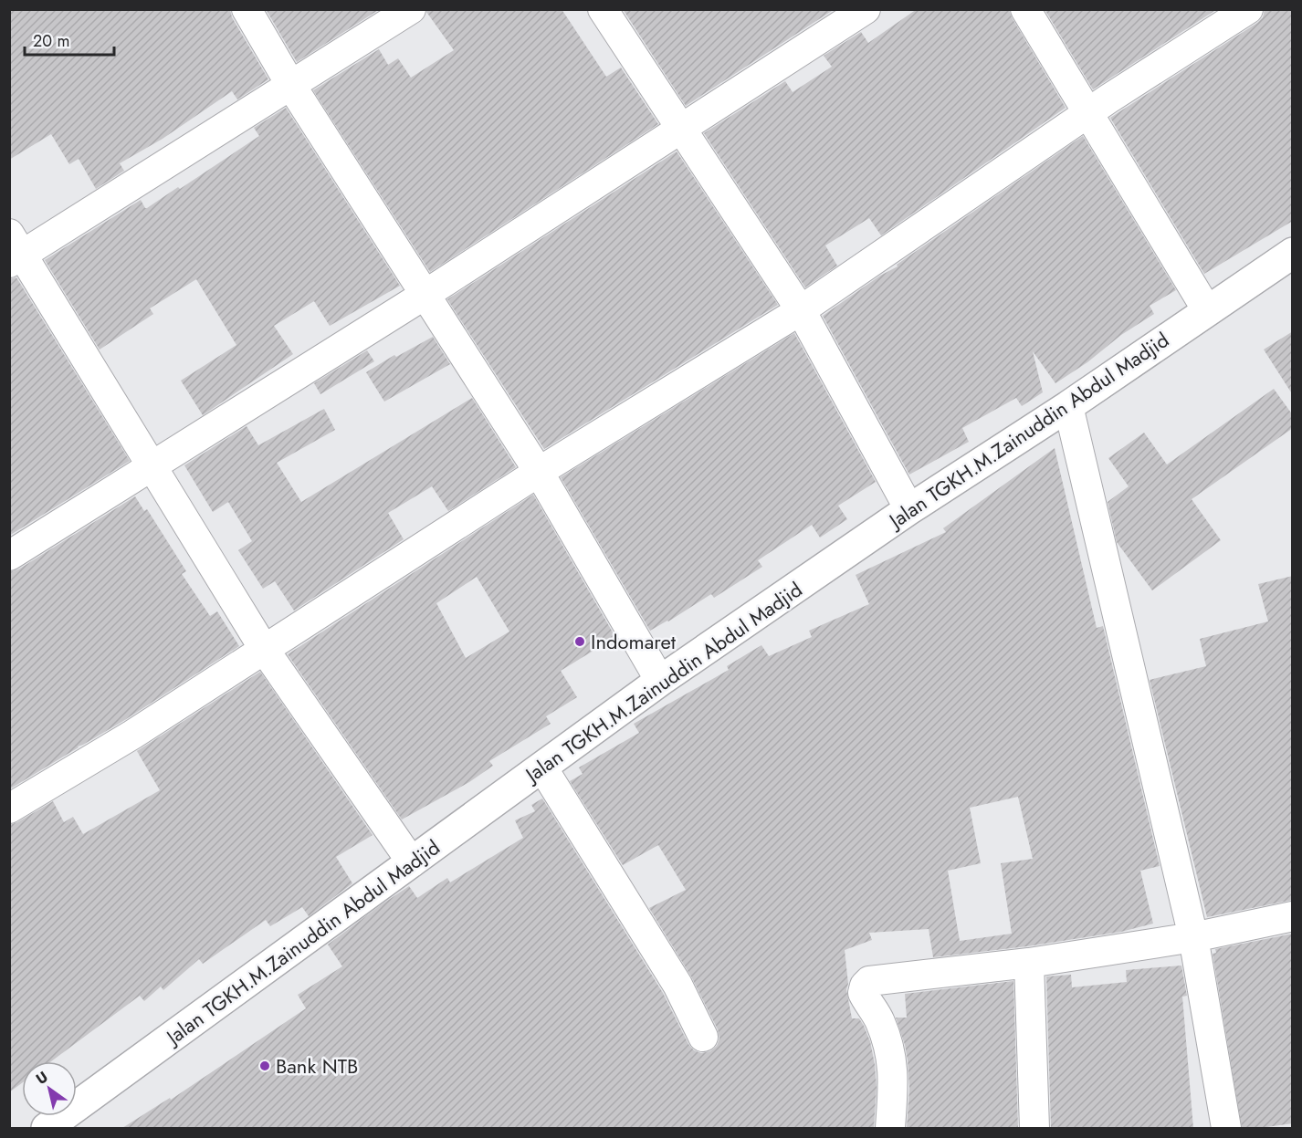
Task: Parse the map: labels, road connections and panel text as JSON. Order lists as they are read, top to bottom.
{
  "streets": {
    "main road": ["Jalan TGKH.M.Zainuddin Abdul Madjid"]
  },
  "places": ["Indomaret", "Bank NTB"],
  "scale_bar": "20 m",
  "north": "top left"
}
